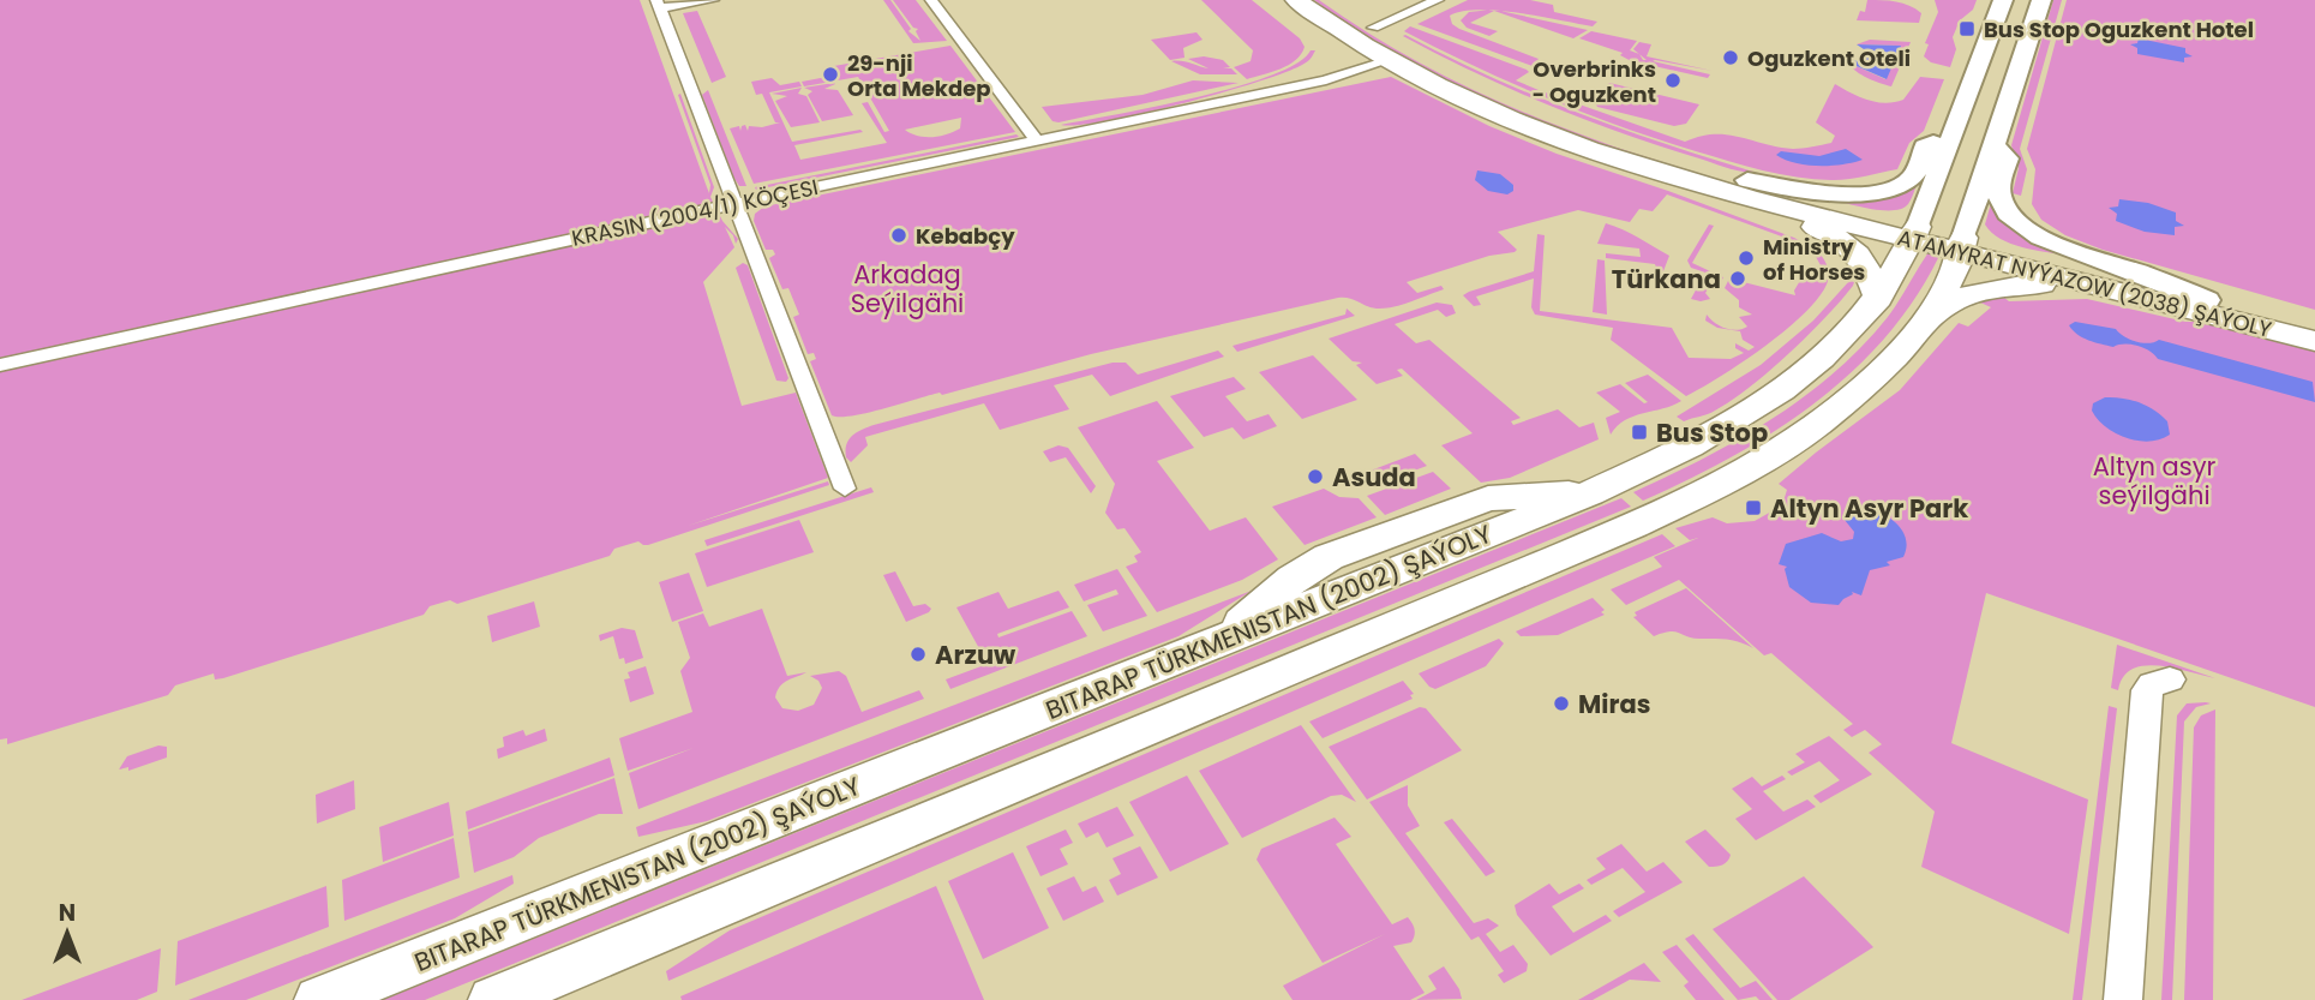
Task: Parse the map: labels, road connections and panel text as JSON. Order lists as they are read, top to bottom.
{
  "streets": {
    "main road": ["ATAMYRAT NYÝAZOW (2038) ŞAÝOLY", "BITARAP TÜRKMENISTAN (2002) ŞAÝOLY"],
    "street": ["KRASIN (2004/1) KÖÇESI"]
  },
  "crossings": [
    ["KRASIN (2004/1) KÖÇESI", "ATAMYRAT NYÝAZOW (2038) ŞAÝOLY"],
    ["ATAMYRAT NYÝAZOW (2038) ŞAÝOLY", "BITARAP TÜRKMENISTAN (2002) ŞAÝOLY"]
  ],
  "parks": ["Arkadag Seýilgähi", "Altyn asyr seýilgähi"],
  "places": {
    "transit": ["Bus Stop Oguzkent Hotel", "Bus Stop", "Altyn Asyr Park"],
    "other": [
      "Oguzkent Oteli",
      "29-nji Orta Mekdep",
      "Overbrinks - Oguzkent",
      "Kebabçy",
      "Ministry of Horses",
      "Türkana",
      "Asuda",
      "Arzuw",
      "Miras"
    ]
  },
  "north": "top"
}
